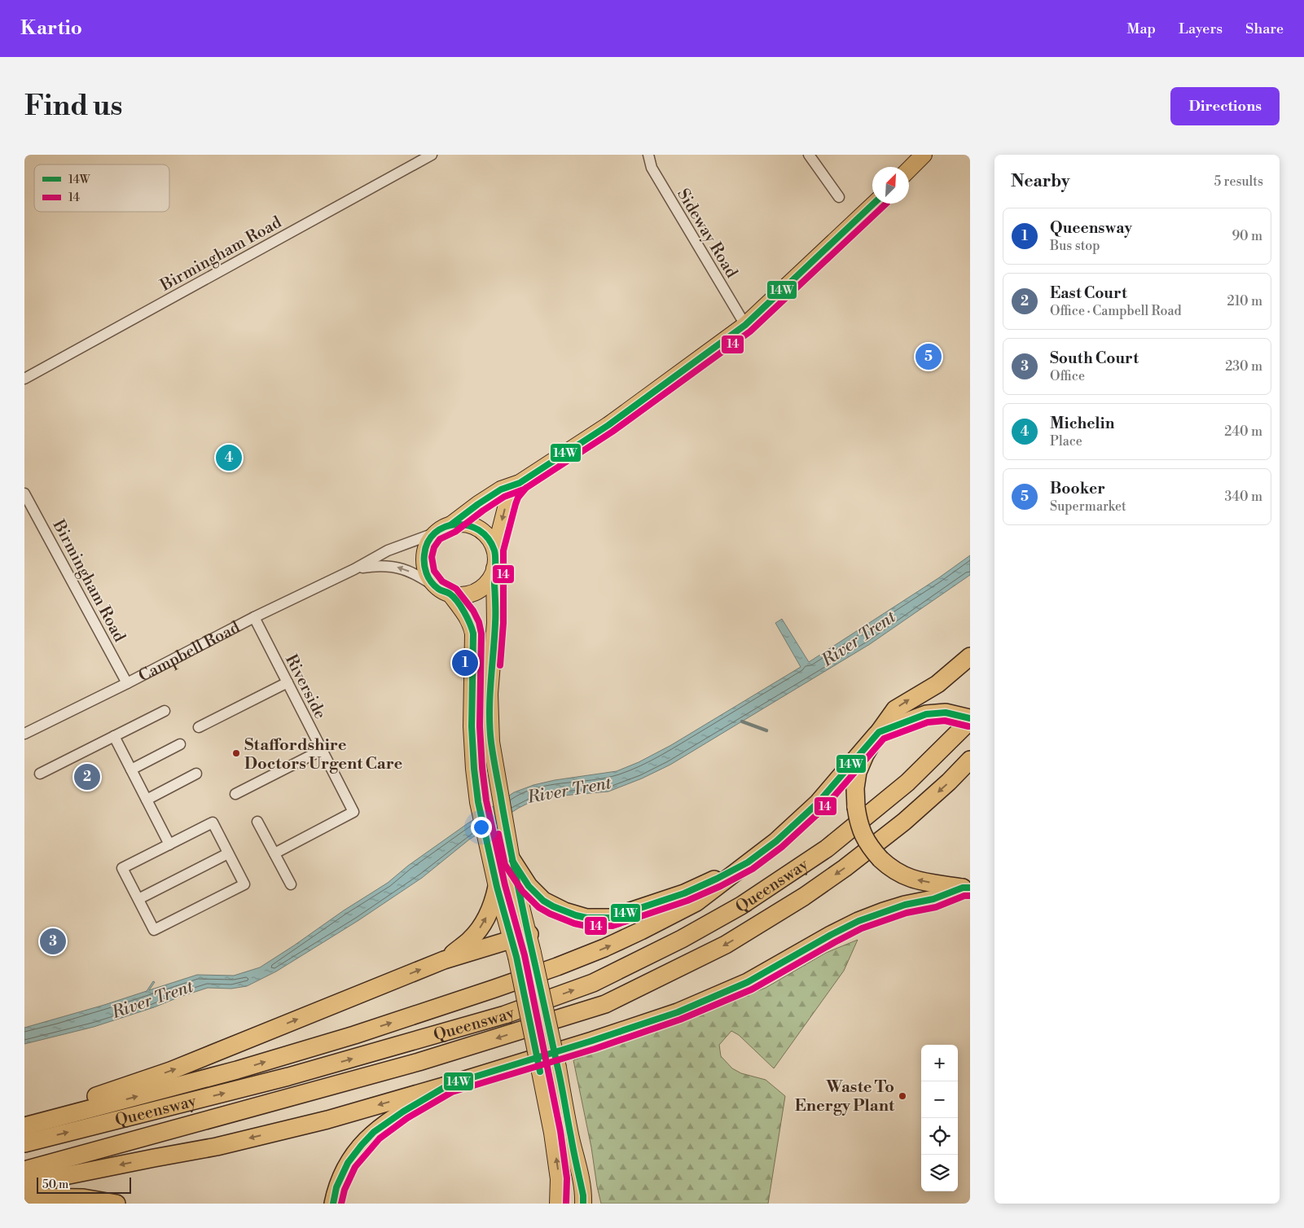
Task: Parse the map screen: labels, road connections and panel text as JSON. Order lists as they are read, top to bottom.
{
  "streets": {
    "highway": ["Queensway"],
    "street": [
      "Sideway Road",
      "Birmingham Road",
      "Campbell Road",
      "Riverside"
    ]
  },
  "crossings": [
    ["Birmingham Road", "Campbell Road"],
    ["Campbell Road", "Riverside"]
  ],
  "water": ["River Trent"],
  "places": ["Staffordshire Doctors Urgent Care", "Waste To Energy Plant"],
  "lines": ["transit line 14W", "transit line 14"],
  "legend": ["14W", "14"],
  "scale_bar": "50 m",
  "north": "top right",
  "page": {
    "header": "Kartio",
    "nav": ["Map", "Layers", "Share"],
    "buttons": "Directions",
    "title": "Find us",
    "heading": ["Nearby", "5 results"],
    "list": [
      {
        "mark": "1",
        "name": "Queensway",
        "note": "Bus stop",
        "value": "90 m"
      },
      {
        "mark": "2",
        "name": "East Court",
        "note": "Office · Campbell Road",
        "value": "210 m"
      },
      {
        "mark": "3",
        "name": "South Court",
        "note": "Office",
        "value": "230 m"
      },
      {
        "mark": "4",
        "name": "Michelin",
        "note": "Place",
        "value": "240 m"
      },
      {
        "mark": "5",
        "name": "Booker",
        "note": "Supermarket",
        "value": "340 m"
      }
    ],
    "pins": [
      "5",
      "4",
      "1",
      "2",
      "3"
    ],
    "map_buttons": ["+", "−"],
    "scale": "50 m"
  }
}
